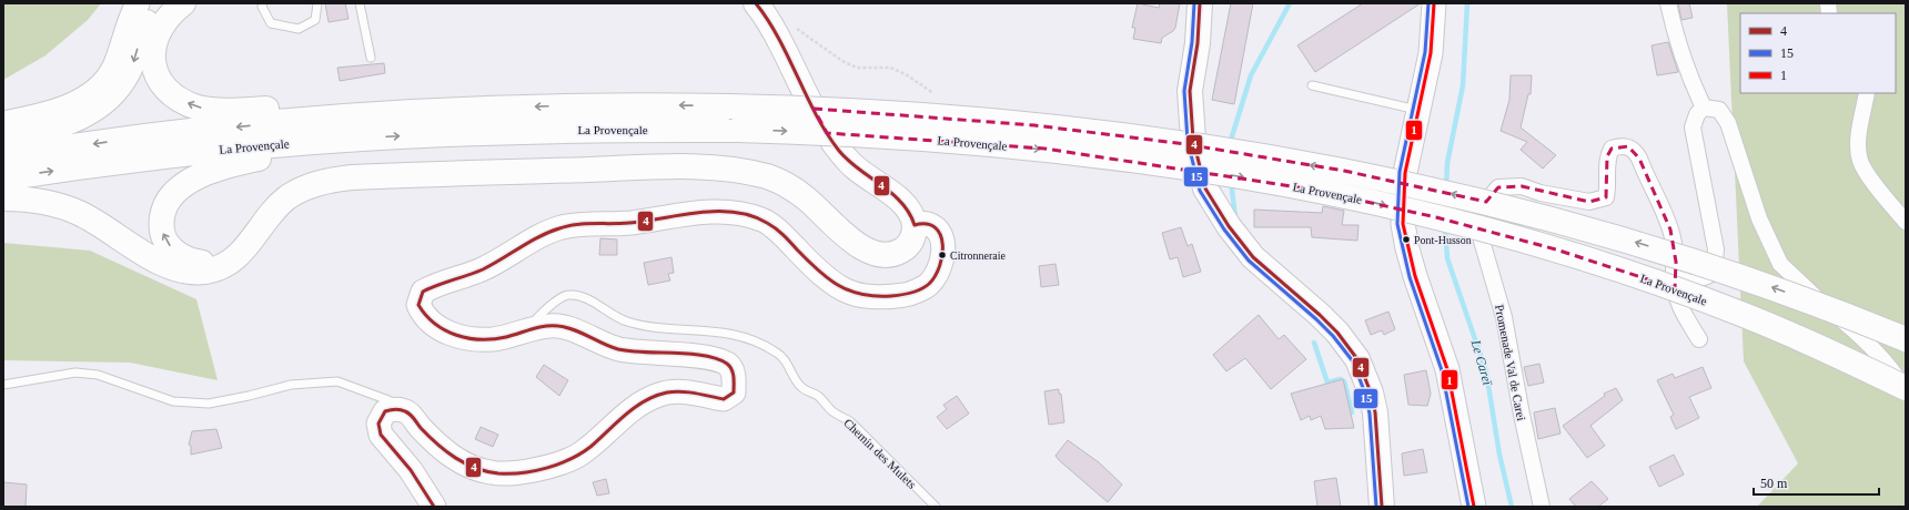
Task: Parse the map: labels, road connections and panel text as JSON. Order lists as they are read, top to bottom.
{
  "streets": {
    "main road": ["La Provençale"],
    "street": ["Promenade Val de Carei"],
    "lane": ["Chemin des Mulets"]
  },
  "water": ["Le Careï"],
  "places": ["Pont-Husson", "Citronneraie"],
  "lines": ["transit line 4", "transit line 15", "transit line 1"],
  "legend": ["4", "15", "1"],
  "scale_bar": "50 m"
}
